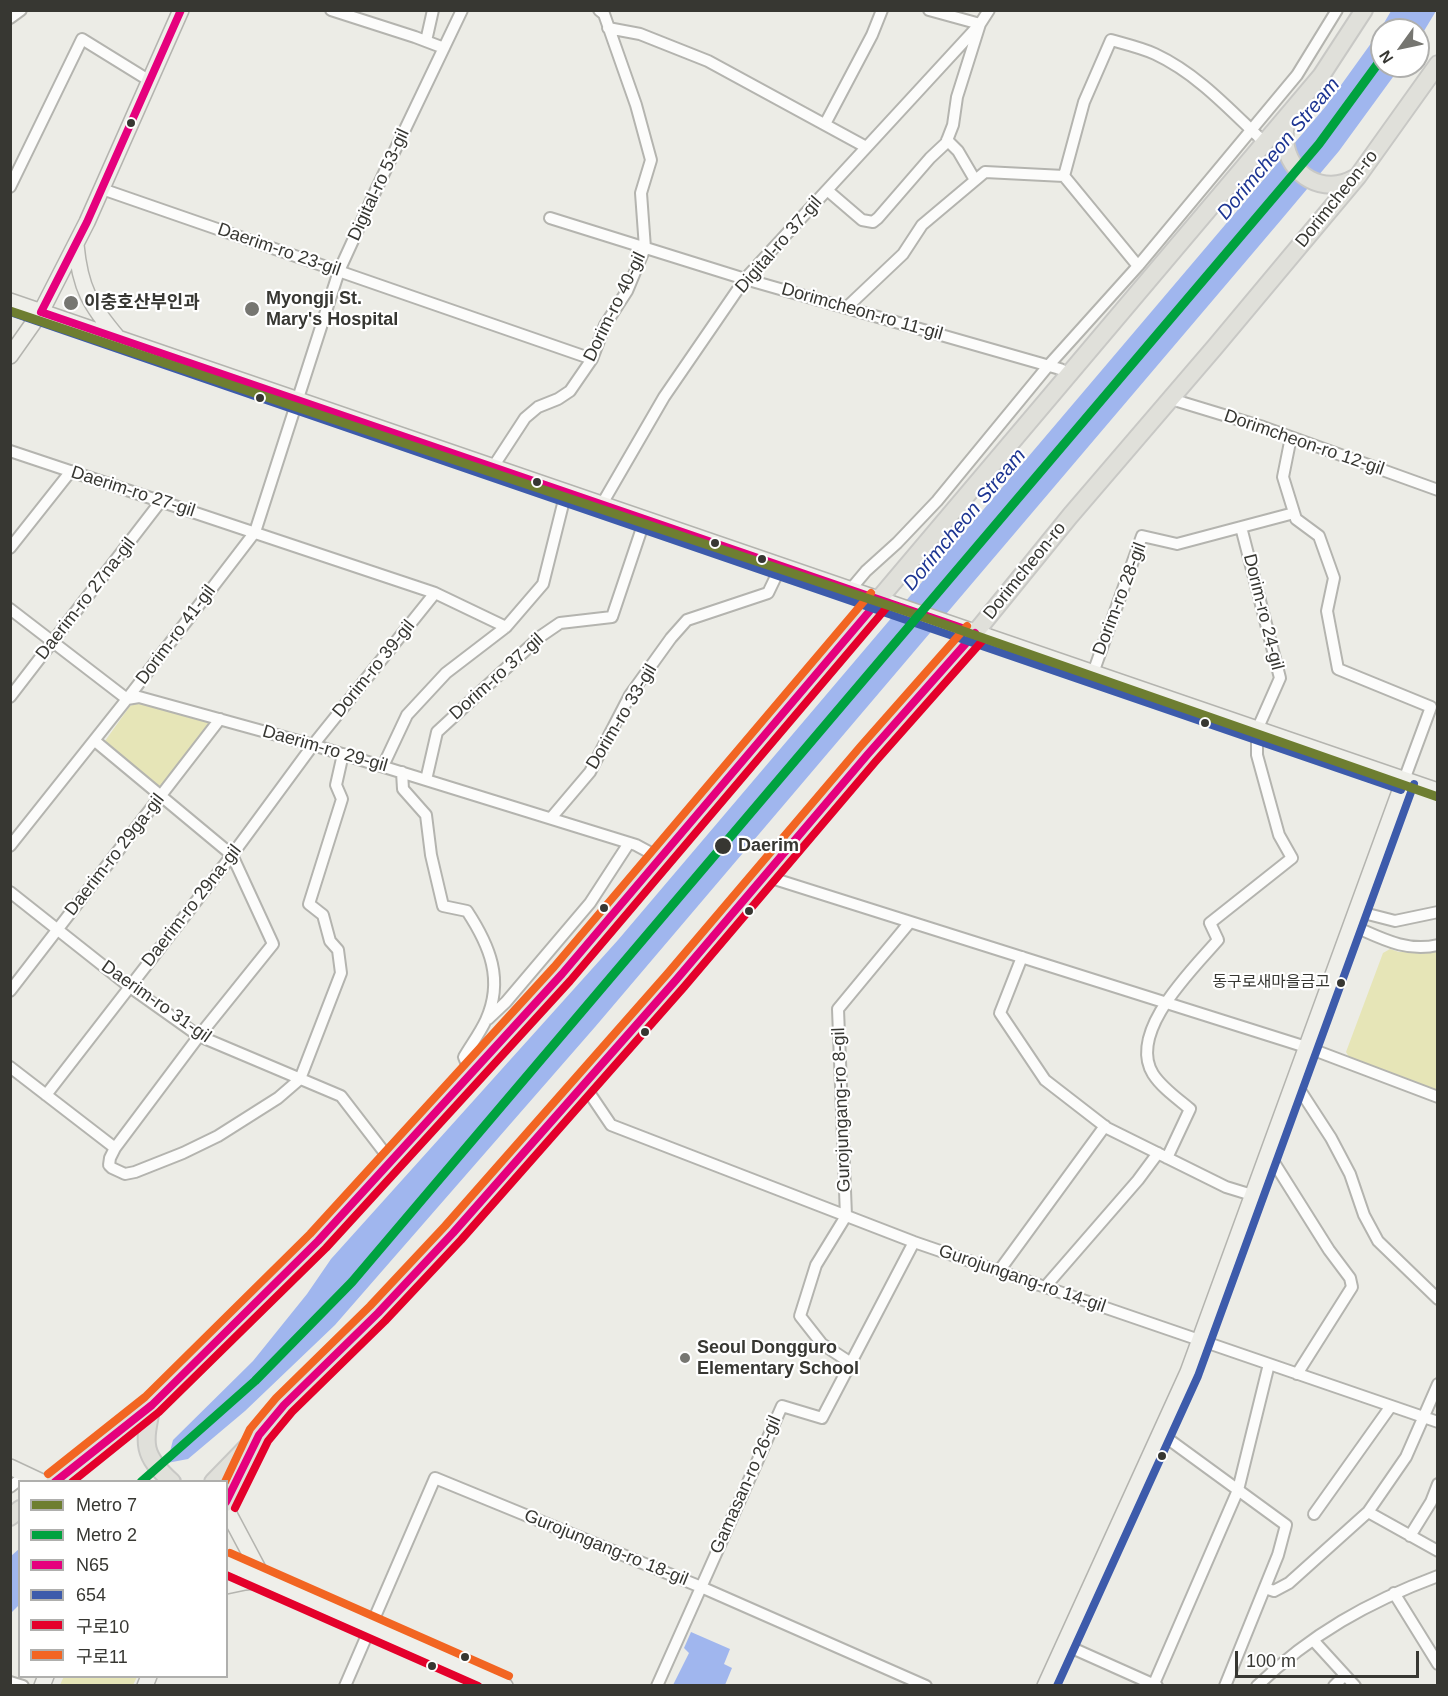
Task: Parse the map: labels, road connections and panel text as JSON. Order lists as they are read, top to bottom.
{
  "streets": {
    "main road": ["Dorimcheon-ro"],
    "street": [
      "Digital-ro 53-gil",
      "Digital-ro 37-gil",
      "Daerim-ro 23-gil",
      "Dorim-ro 40-gil",
      "Dorimcheon-ro 11-gil",
      "Dorimcheon-ro 12-gil",
      "Daerim-ro 27-gil",
      "Daerim-ro 27na-gil",
      "Dorim-ro 28-gil",
      "Dorim-ro 24-gil",
      "Dorim-ro 41-gil",
      "Dorim-ro 39-gil",
      "Dorim-ro 37-gil",
      "Dorim-ro 33-gil",
      "Daerim-ro 29-gil",
      "Daerim-ro 29ga-gil",
      "Daerim-ro 29na-gil",
      "Daerim-ro 31-gil",
      "Gurojungang-ro 8-gil",
      "Gurojungang-ro 14-gil",
      "Gamasan-ro 26-gil",
      "Gurojungang-ro 18-gil"
    ]
  },
  "crossings": [
    ["Digital-ro 53-gil", "Daerim-ro 23-gil"],
    ["Digital-ro 53-gil", "Dorim-ro 41-gil"],
    ["Dorimcheon-ro", "Dorimcheon-ro 12-gil"],
    ["Dorimcheon-ro", "Gurojungang-ro 14-gil"],
    ["Digital-ro 37-gil", "Dorimcheon-ro 11-gil"],
    ["Daerim-ro 23-gil", "Dorim-ro 40-gil"],
    ["Dorim-ro 40-gil", "Dorimcheon-ro 11-gil"],
    ["Daerim-ro 27-gil", "Daerim-ro 27na-gil"],
    ["Daerim-ro 27-gil", "Dorim-ro 41-gil"],
    ["Dorim-ro 28-gil", "Dorim-ro 24-gil"],
    ["Dorim-ro 41-gil", "Daerim-ro 29-gil"],
    ["Dorim-ro 39-gil", "Daerim-ro 29-gil"],
    ["Dorim-ro 39-gil", "Daerim-ro 29na-gil"],
    ["Dorim-ro 37-gil", "Daerim-ro 29-gil"],
    ["Dorim-ro 33-gil", "Daerim-ro 29-gil"],
    ["Daerim-ro 29-gil", "Daerim-ro 29ga-gil"],
    ["Daerim-ro 29-gil", "Daerim-ro 29na-gil"],
    ["Daerim-ro 29ga-gil", "Daerim-ro 31-gil"],
    ["Daerim-ro 29na-gil", "Daerim-ro 31-gil"],
    ["Gurojungang-ro 8-gil", "Gurojungang-ro 14-gil"],
    ["Gurojungang-ro 14-gil", "Gamasan-ro 26-gil"],
    ["Gamasan-ro 26-gil", "Gurojungang-ro 18-gil"]
  ],
  "water": ["Dorimcheon Stream"],
  "places": [
    "이충호산부인과",
    "Myongji St. Mary's Hospital",
    "Daerim",
    "동구로새마을금고",
    "Seoul Dongguro Elementary School"
  ],
  "lines": [
    "transit line N65",
    "metro line 2",
    "metro line 7",
    "transit line 654",
    "transit line 구로11",
    "transit line 구로10"
  ],
  "legend": [
    "Metro 7",
    "Metro 2",
    "N65",
    "654",
    "구로10",
    "구로11"
  ],
  "scale_bar": "100 m",
  "north": "bottom left"
}
